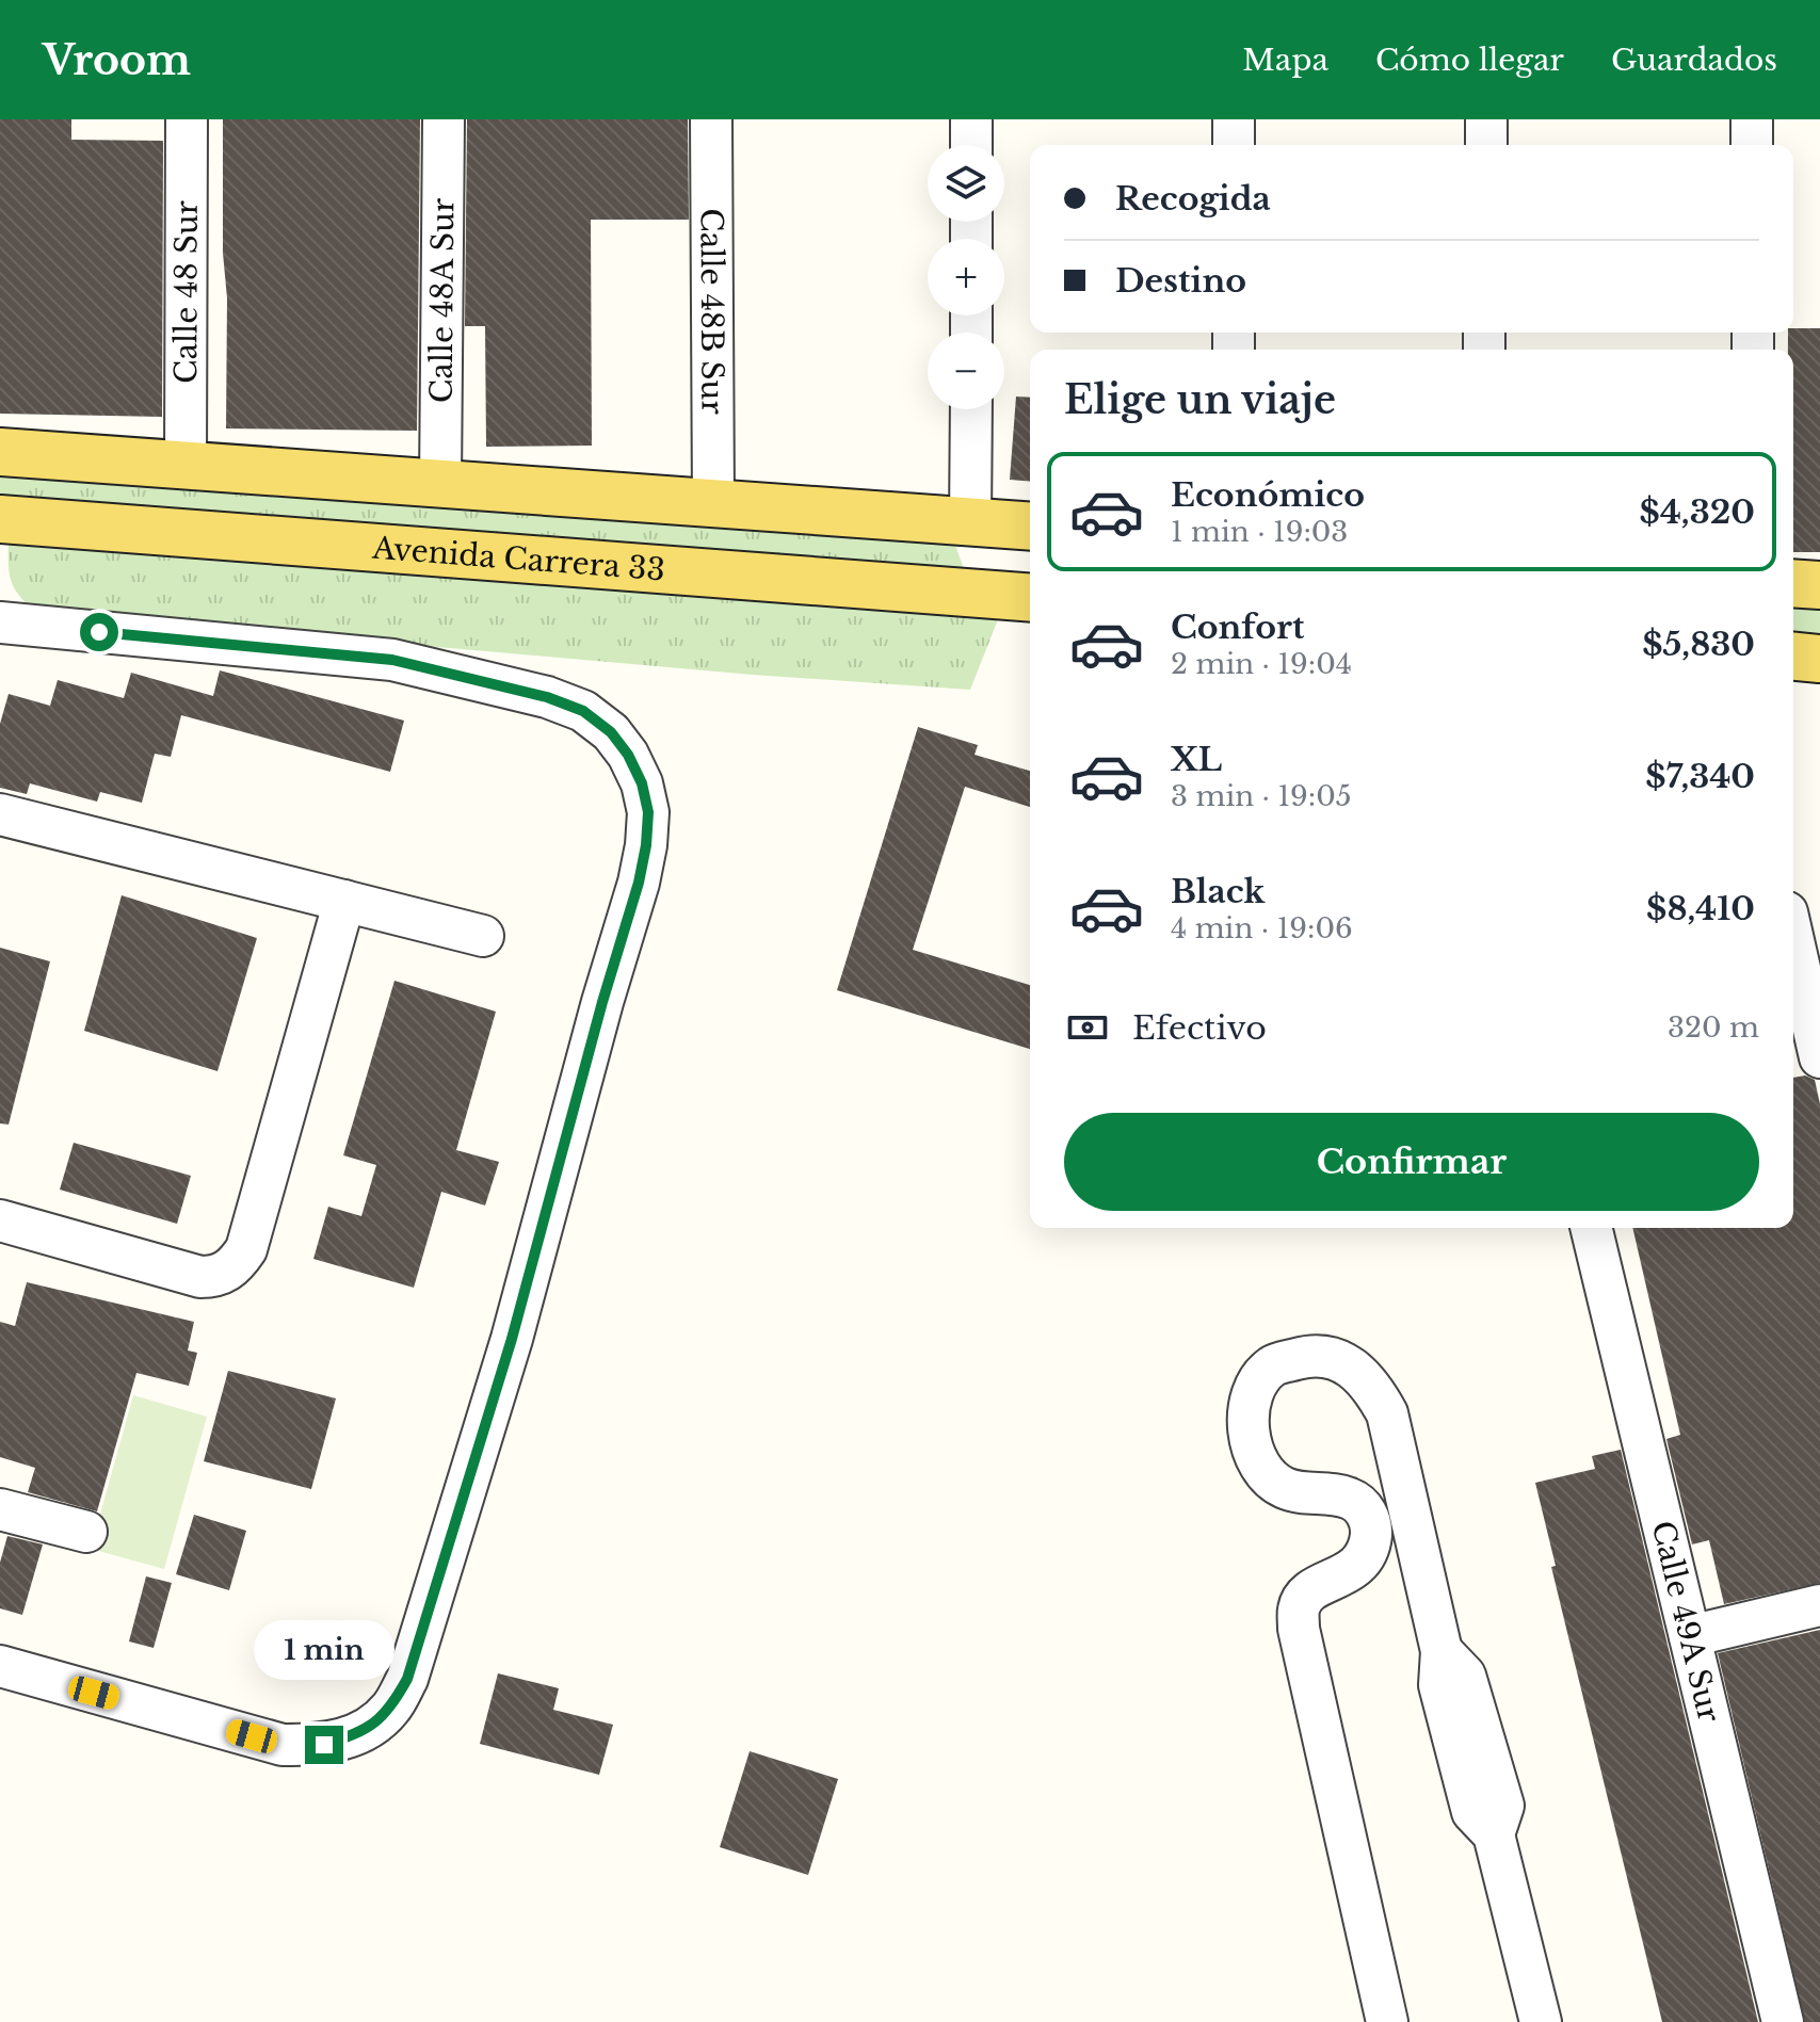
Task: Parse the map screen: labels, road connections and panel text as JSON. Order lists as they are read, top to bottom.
{
  "streets": {
    "main road": ["Avenida Carrera 33"],
    "street": [
      "Calle 48 Sur",
      "Calle 48A Sur",
      "Calle 48B Sur",
      "Calle 49A Sur"
    ]
  },
  "page": {
    "header": "Vroom",
    "nav": ["Mapa", "Cómo llegar", "Guardados"],
    "map_buttons": ["+", "−"],
    "banner": ["Recogida", "Destino"],
    "heading": "Elige un viaje",
    "list": [
      {
        "name": "Económico",
        "note": "1 min · 19:03",
        "value": "$4,320"
      },
      {
        "name": "Confort",
        "note": "2 min · 19:04",
        "value": "$5,830"
      },
      {
        "name": "XL",
        "note": "3 min · 19:05",
        "value": "$7,340"
      },
      {
        "name": "Black",
        "note": "4 min · 19:06",
        "value": "$8,410"
      }
    ],
    "pay": ["Efectivo", "320 m"],
    "buttons": "Confirmar",
    "bubble": "1 min"
  }
}
